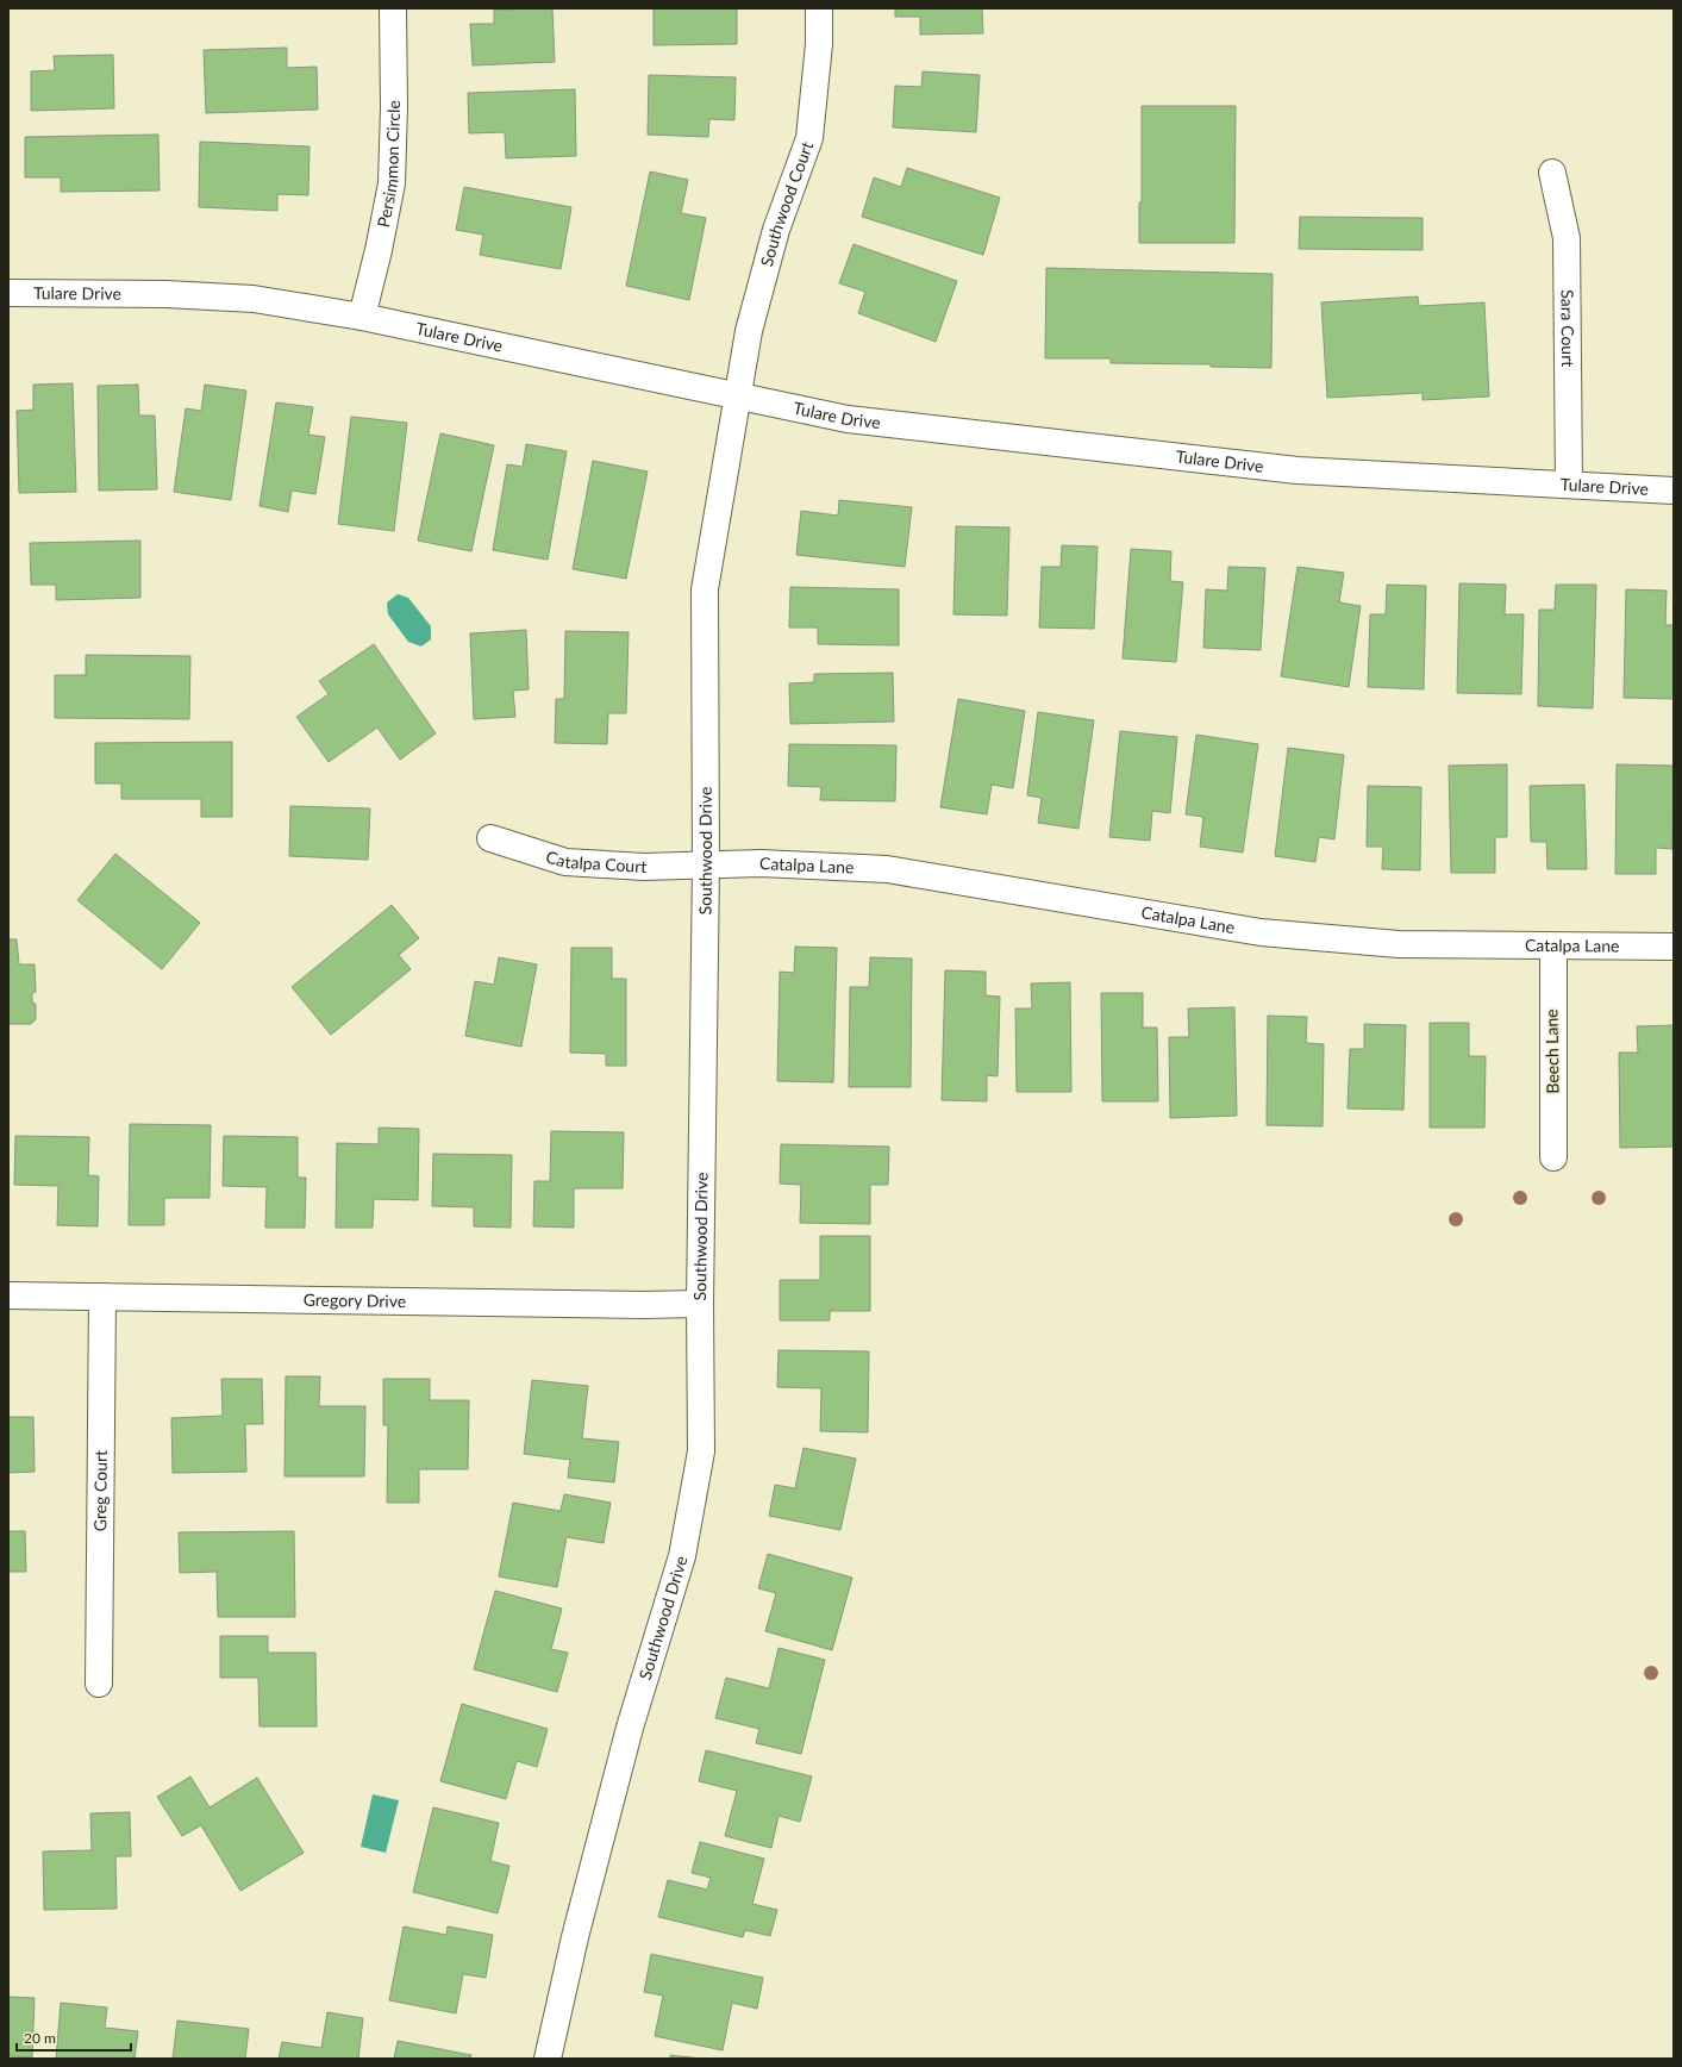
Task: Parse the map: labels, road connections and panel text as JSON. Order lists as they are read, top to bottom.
{
  "streets": {
    "street": [
      "Persimmon Circle",
      "Southwood Court",
      "Tulare Drive",
      "Sara Court",
      "Southwood Drive",
      "Catalpa Court",
      "Catalpa Lane",
      "Beech Lane",
      "Gregory Drive",
      "Greg Court"
    ]
  },
  "crossings": [
    ["Persimmon Circle", "Tulare Drive"],
    ["Southwood Court", "Tulare Drive"],
    ["Southwood Court", "Southwood Drive"],
    ["Tulare Drive", "Sara Court"],
    ["Tulare Drive", "Southwood Drive"],
    ["Southwood Drive", "Catalpa Court"],
    ["Southwood Drive", "Catalpa Lane"],
    ["Southwood Drive", "Gregory Drive"],
    ["Catalpa Court", "Catalpa Lane"],
    ["Catalpa Lane", "Beech Lane"],
    ["Gregory Drive", "Greg Court"]
  ],
  "scale_bar": "20 m"
}
